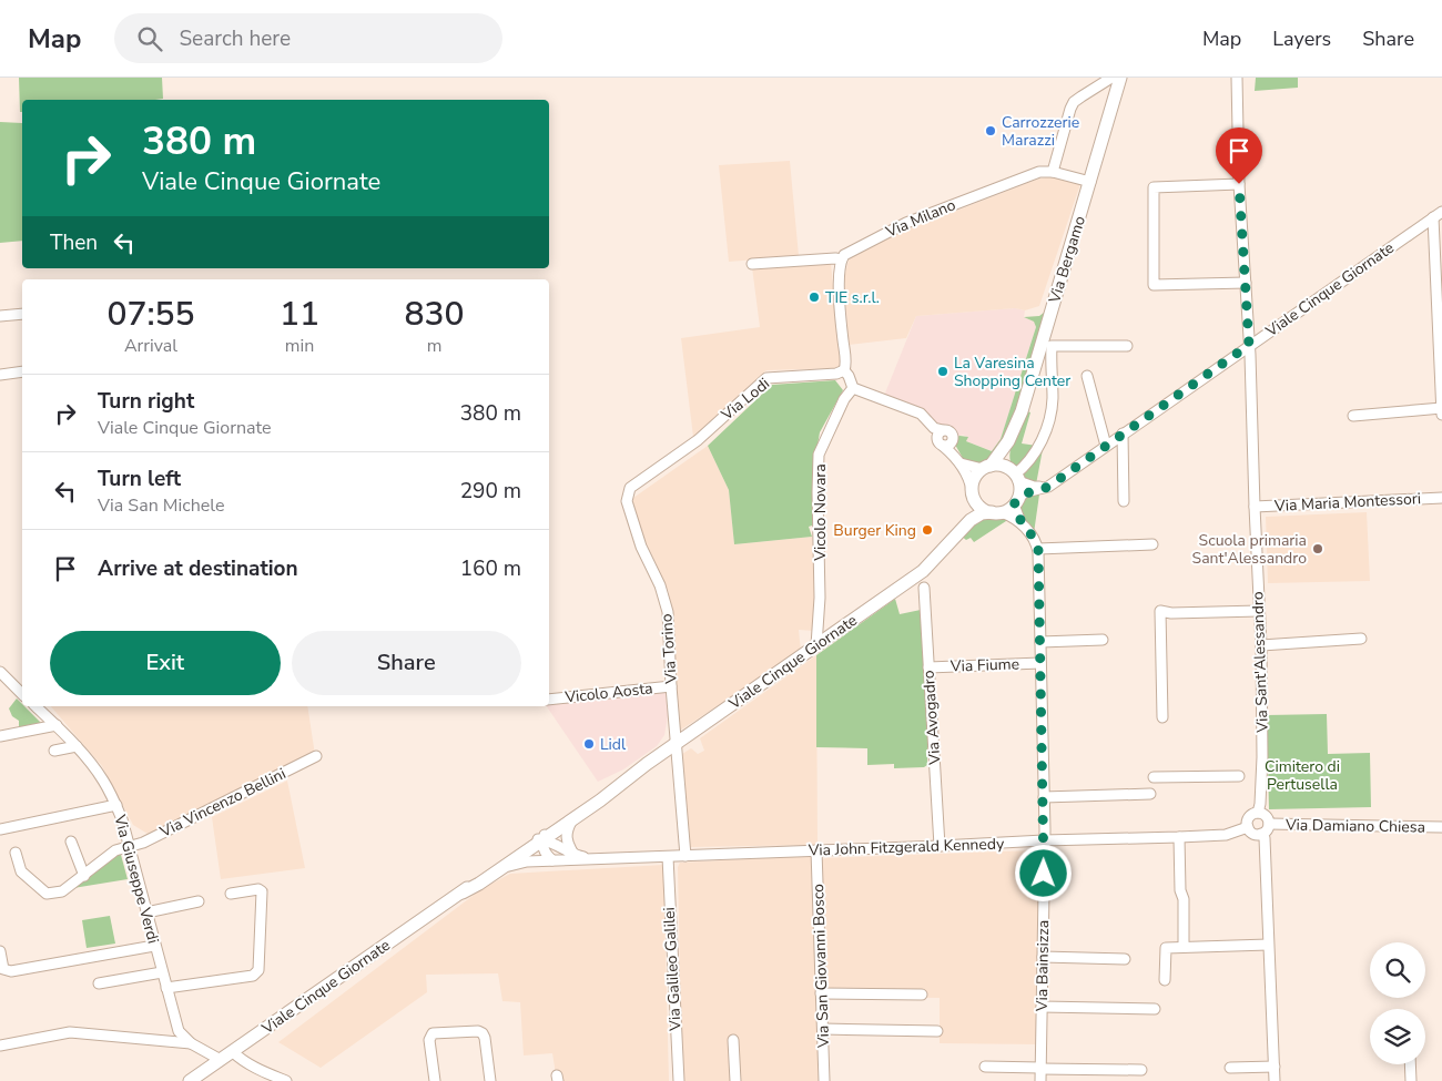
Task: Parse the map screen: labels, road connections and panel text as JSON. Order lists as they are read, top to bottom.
{
  "streets": {
    "main road": ["Via Bergamo", "Viale Cinque Giornate"],
    "street": [
      "Via Milano",
      "Via Lodi",
      "Via Maria Montessori",
      "Vicolo Novara",
      "Via Torino",
      "Via Sant'Alessandro",
      "Via Fiume",
      "Vicolo Aosta",
      "Via Avogadro",
      "Via Vincenzo Bellini",
      "Via Damiano Chiesa",
      "Via John Fitzgerald Kennedy",
      "Via Giuseppe Verdi",
      "Via San Giovanni Bosco",
      "Via Bainsizza",
      "Via Galileo Galilei"
    ]
  },
  "crossings": [
    ["Via Milano", "Via Bergamo"],
    ["Via Bergamo", "Viale Cinque Giornate"],
    ["Viale Cinque Giornate", "Vicolo Novara"],
    ["Viale Cinque Giornate", "Via Torino"],
    ["Viale Cinque Giornate", "Via Sant'Alessandro"],
    ["Viale Cinque Giornate", "Via Avogadro"],
    ["Viale Cinque Giornate", "Via John Fitzgerald Kennedy"],
    ["Viale Cinque Giornate", "Via Giuseppe Verdi"],
    ["Via Lodi", "Via Torino"],
    ["Via Maria Montessori", "Via Sant'Alessandro"],
    ["Via Torino", "Vicolo Aosta"],
    ["Via Torino", "Via John Fitzgerald Kennedy"],
    ["Via Sant'Alessandro", "Via Damiano Chiesa"],
    ["Via Sant'Alessandro", "Via John Fitzgerald Kennedy"],
    ["Via Fiume", "Via Avogadro"],
    ["Via Fiume", "Via Bainsizza"],
    ["Via Avogadro", "Via John Fitzgerald Kennedy"],
    ["Via Vincenzo Bellini", "Via Giuseppe Verdi"],
    ["Via Damiano Chiesa", "Via John Fitzgerald Kennedy"],
    ["Via John Fitzgerald Kennedy", "Via San Giovanni Bosco"],
    ["Via John Fitzgerald Kennedy", "Via Bainsizza"],
    ["Via John Fitzgerald Kennedy", "Via Galileo Galilei"]
  ],
  "parks": ["Cimitero di Pertusella"],
  "places": [
    "Carrozzerie Marazzi",
    "TIE s.r.l.",
    "La Varesina Shopping Center",
    "Burger King",
    "Scuola primaria Sant'Alessandro",
    "Lidl"
  ],
  "page": {
    "header": "Map",
    "search": "Search here",
    "nav": ["Map", "Layers", "Share"],
    "turn": ["380 m", "Viale Cinque Giornate"],
    "then": "Then",
    "eta": [
      "07:55",
      "Arrival",
      "11",
      "min",
      "830",
      "m"
    ],
    "list": [
      {
        "name": "Turn right",
        "note": "Viale Cinque Giornate",
        "value": "380 m"
      },
      {
        "name": "Turn left",
        "note": "Via San Michele",
        "value": "290 m"
      },
      {
        "name": "Arrive at destination",
        "value": "160 m"
      }
    ],
    "buttons": ["Exit", "Share"]
  }
}
